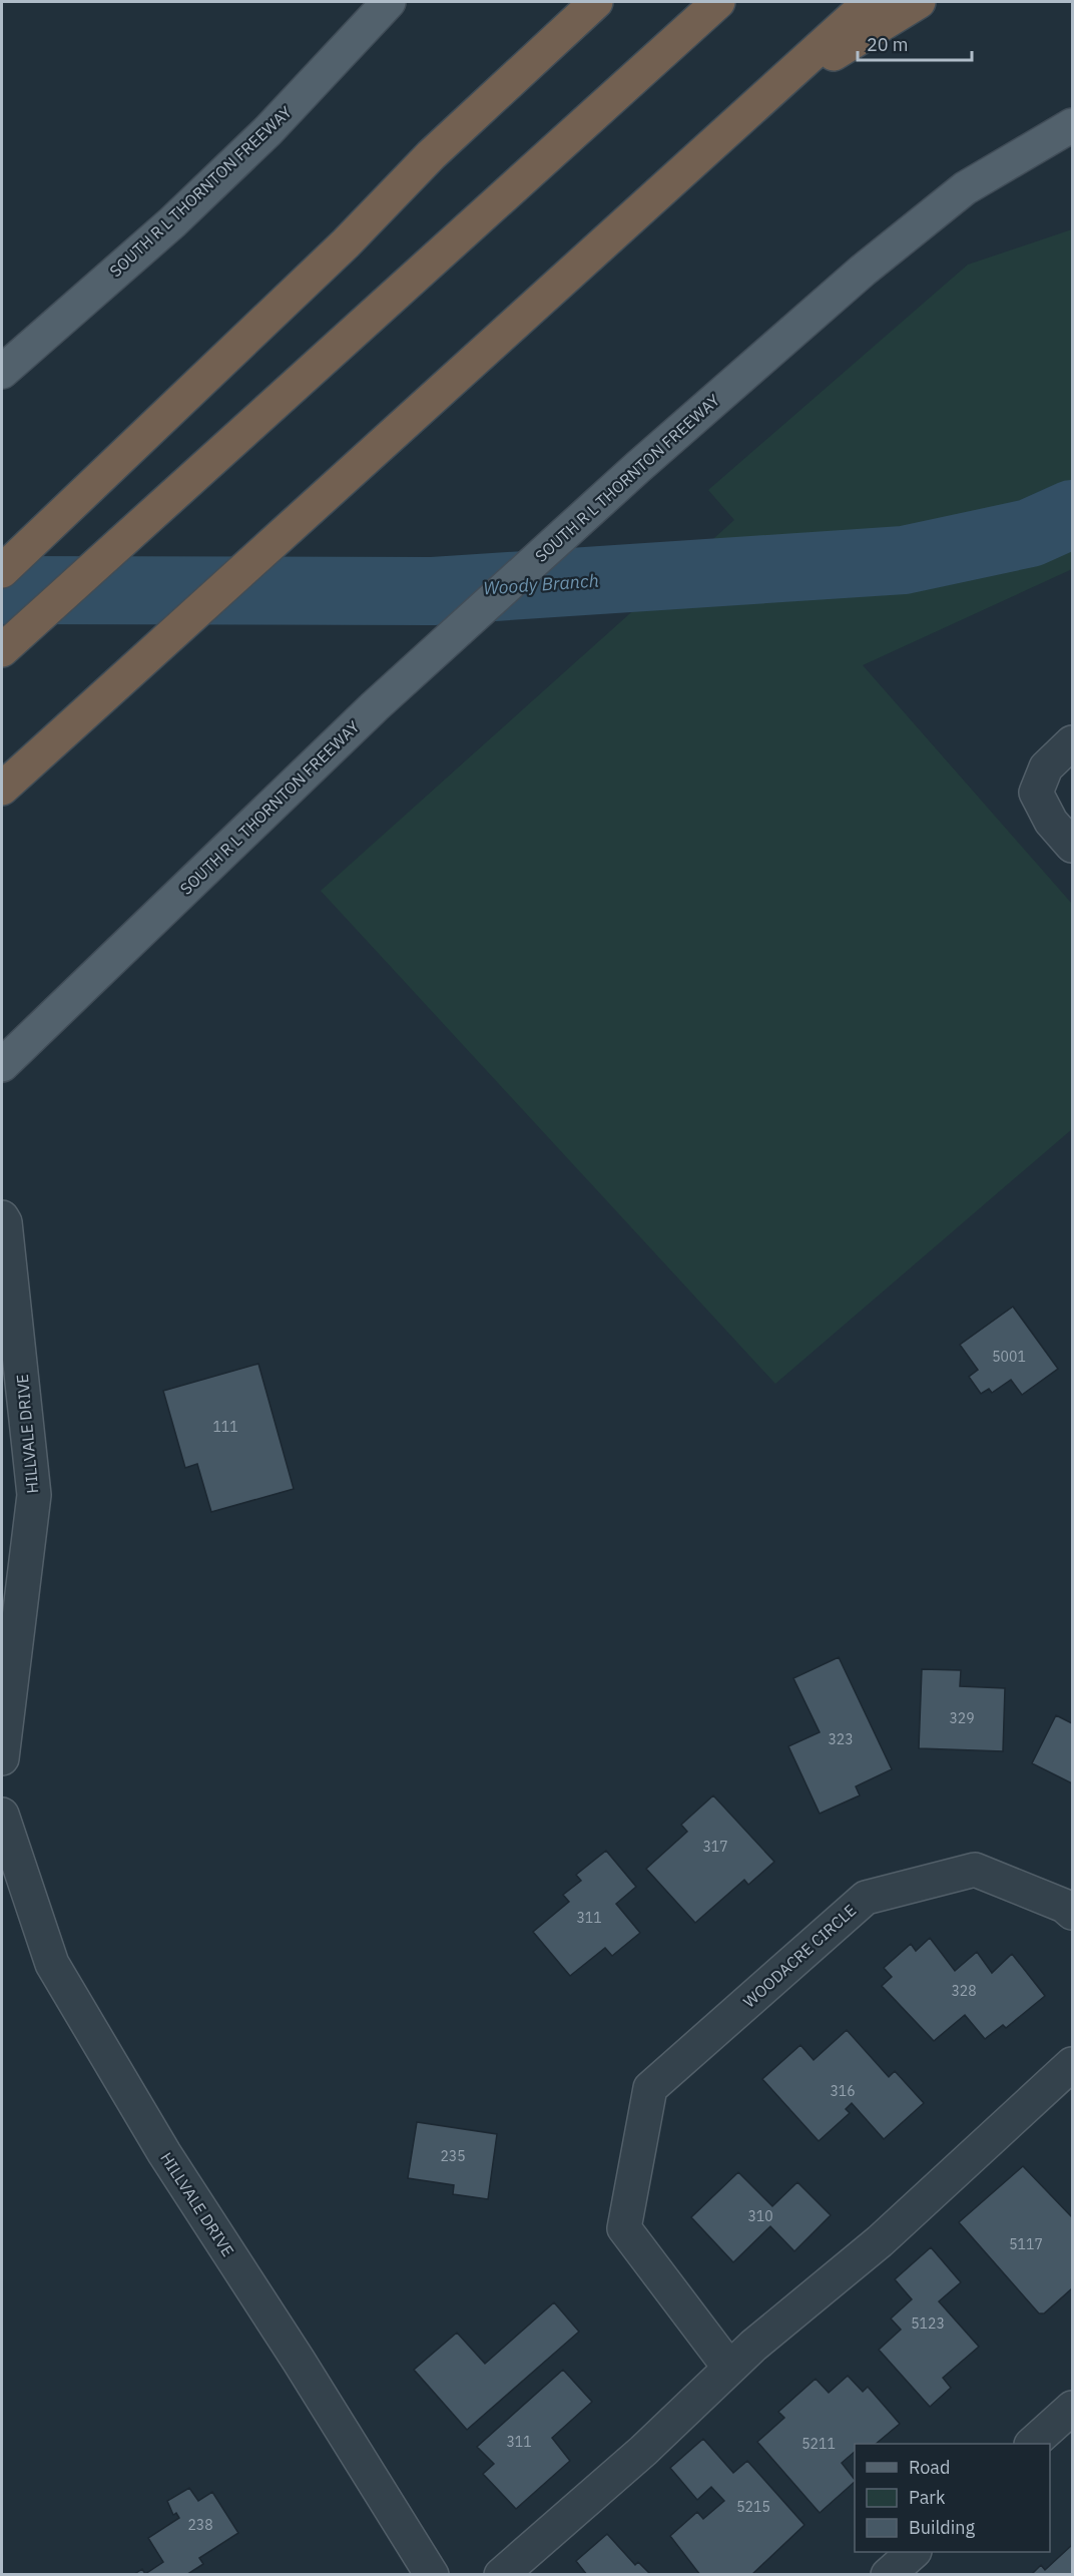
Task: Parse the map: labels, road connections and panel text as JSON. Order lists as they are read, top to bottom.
{
  "streets": {
    "main road": ["SOUTH R L THORNTON FREEWAY"],
    "street": ["HILLVALE DRIVE", "WOODACRE CIRCLE"]
  },
  "water": ["Woody Branch"],
  "house_numbers": [
    "5001",
    "111",
    "329",
    "323",
    "317",
    "311",
    "328",
    "316",
    "235",
    "310",
    "5117",
    "5123",
    "311",
    "5211",
    "5215",
    "238"
  ],
  "legend": ["Road", "Park", "Building"],
  "scale_bar": "20 m"
}
